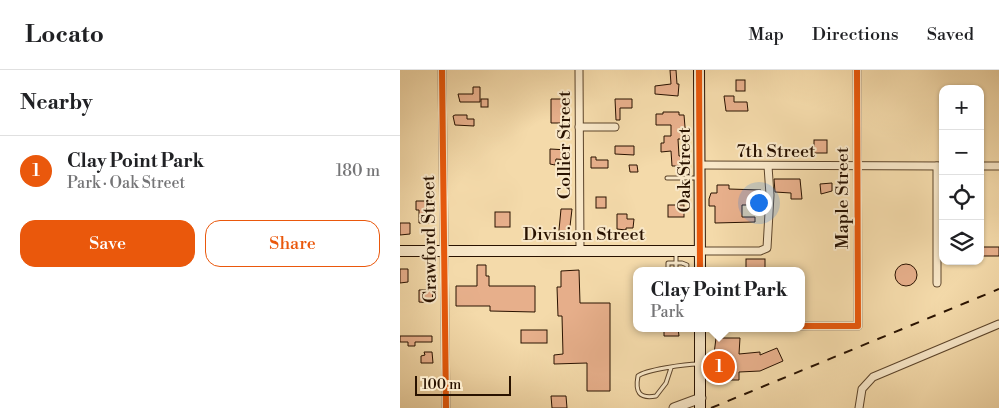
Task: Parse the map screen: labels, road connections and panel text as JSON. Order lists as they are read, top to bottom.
{
  "streets": {
    "main road": ["Oak Street", "Division Street"],
    "street": [
      "Collier Street",
      "7th Street",
      "Maple Street",
      "Crawford Street"
    ]
  },
  "crossings": [
    ["Collier Street", "Division Street"],
    ["7th Street", "Oak Street"],
    ["7th Street", "Maple Street"],
    ["7th Street", "Division Street"],
    ["Oak Street", "Division Street"],
    ["Division Street", "Crawford Street"]
  ],
  "scale_bar": "100 m",
  "page": {
    "header": "Locato",
    "nav": ["Map", "Directions", "Saved"],
    "heading": "Nearby",
    "map_buttons": ["+", "−"],
    "list": [
      {
        "mark": "1",
        "name": "Clay Point Park",
        "note": "Park · Oak Street",
        "value": "180 m"
      }
    ],
    "buttons": ["Save", "Share"],
    "popup": ["Clay Point Park", "Park"],
    "pins": "1",
    "scale": "100 m"
  }
}
